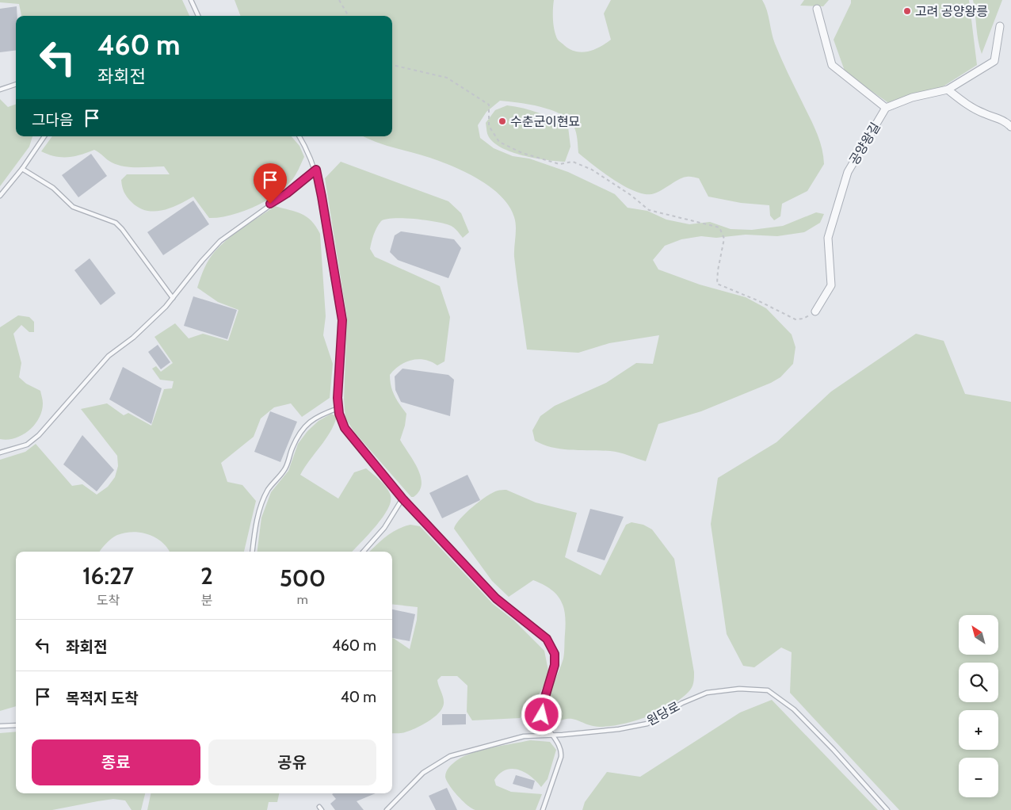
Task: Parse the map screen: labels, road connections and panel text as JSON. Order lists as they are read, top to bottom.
{
  "streets": {
    "street": ["공양왕길"],
    "lane": ["원당로"]
  },
  "places": ["고려 공양왕릉", "수춘군이현묘"],
  "north": "top left",
  "page": {
    "turn": ["460 m", "좌회전"],
    "then": "그다음",
    "eta": [
      "16:27",
      "도착",
      "2",
      "분",
      "500",
      "m"
    ],
    "map_buttons": ["+", "−"],
    "list": [
      {
        "name": "좌회전",
        "value": "460 m"
      },
      {
        "name": "목적지 도착",
        "value": "40 m"
      }
    ],
    "buttons": ["종료", "공유"]
  }
}
